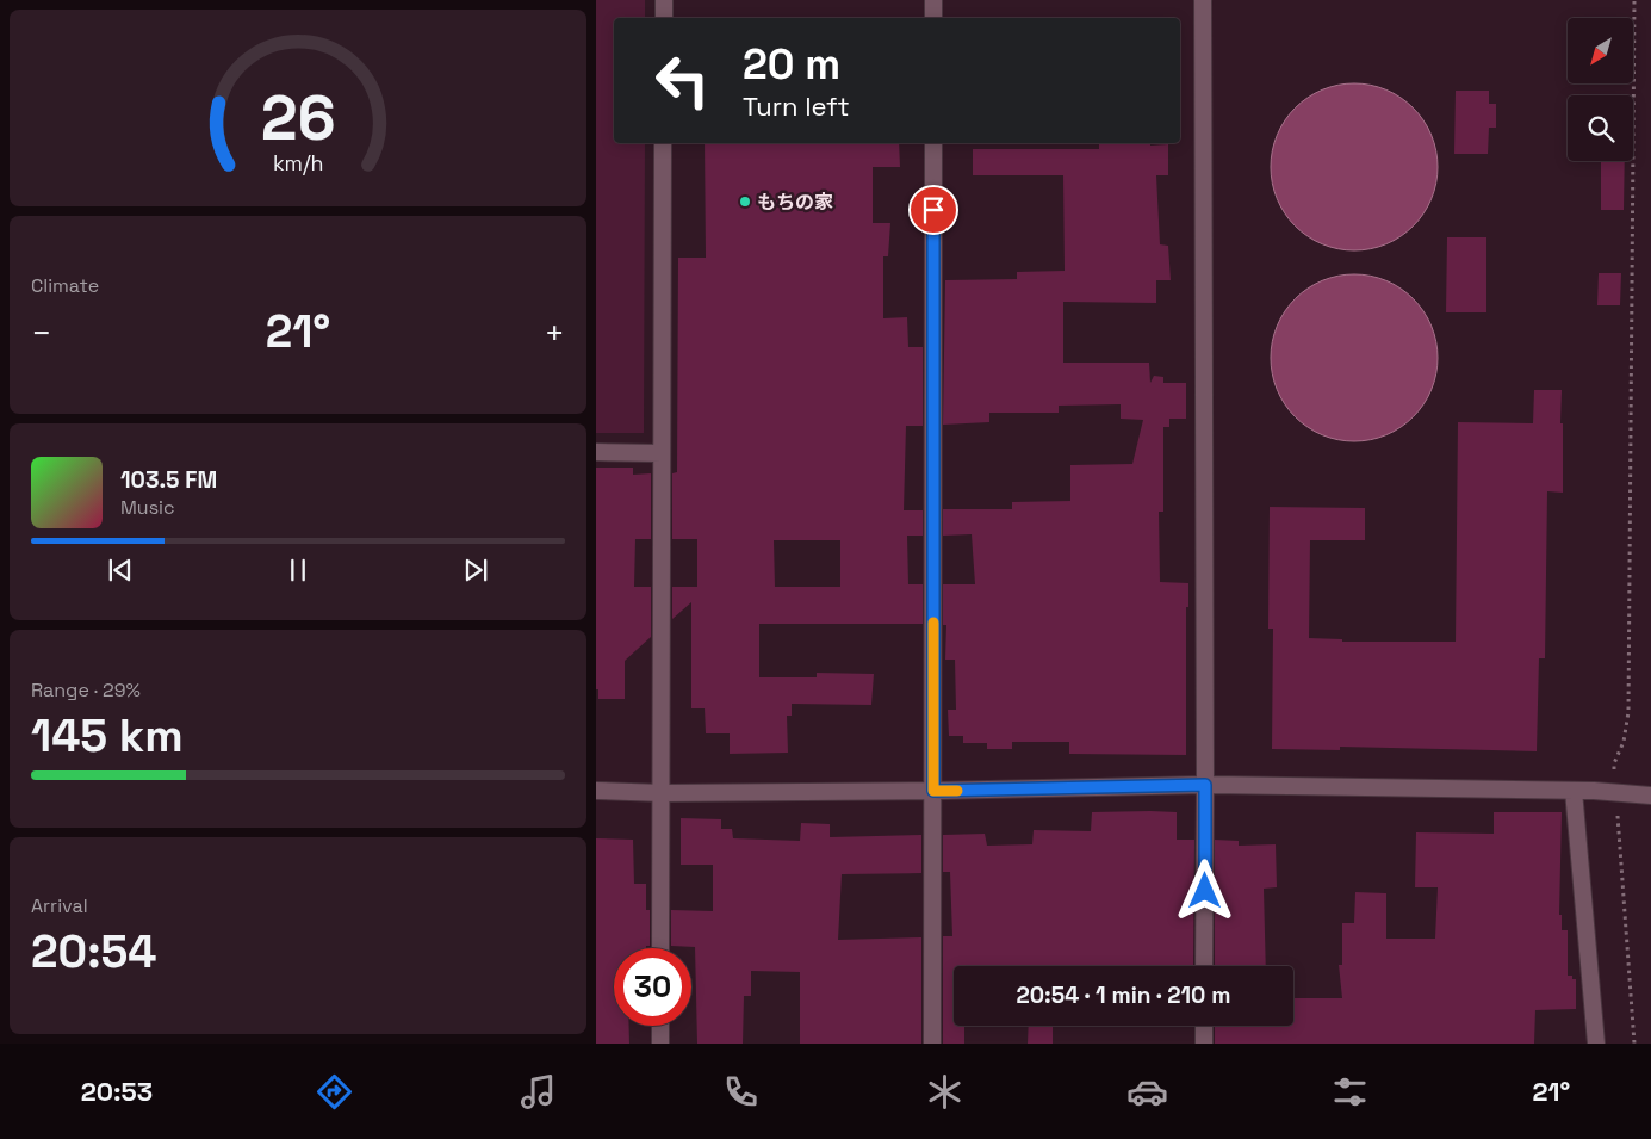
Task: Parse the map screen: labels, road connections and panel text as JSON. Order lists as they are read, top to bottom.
{
  "places": ["もちの家"],
  "north": "bottom left",
  "page": {
    "turn": ["20 m", "Turn left"],
    "tile": [
      "Climate",
      ["Range · 29%", "145 km"],
      ["Arrival", "20:54"]
    ],
    "heat": ["−", "21°", "+"],
    "song": ["103.5 FM", "Music"],
    "limit": "30",
    "trip": "20:54 · 1 min · 210 m",
    "tabs": ["20:53", "21°"],
    "gauge": ["26", "km/h"]
  }
}
